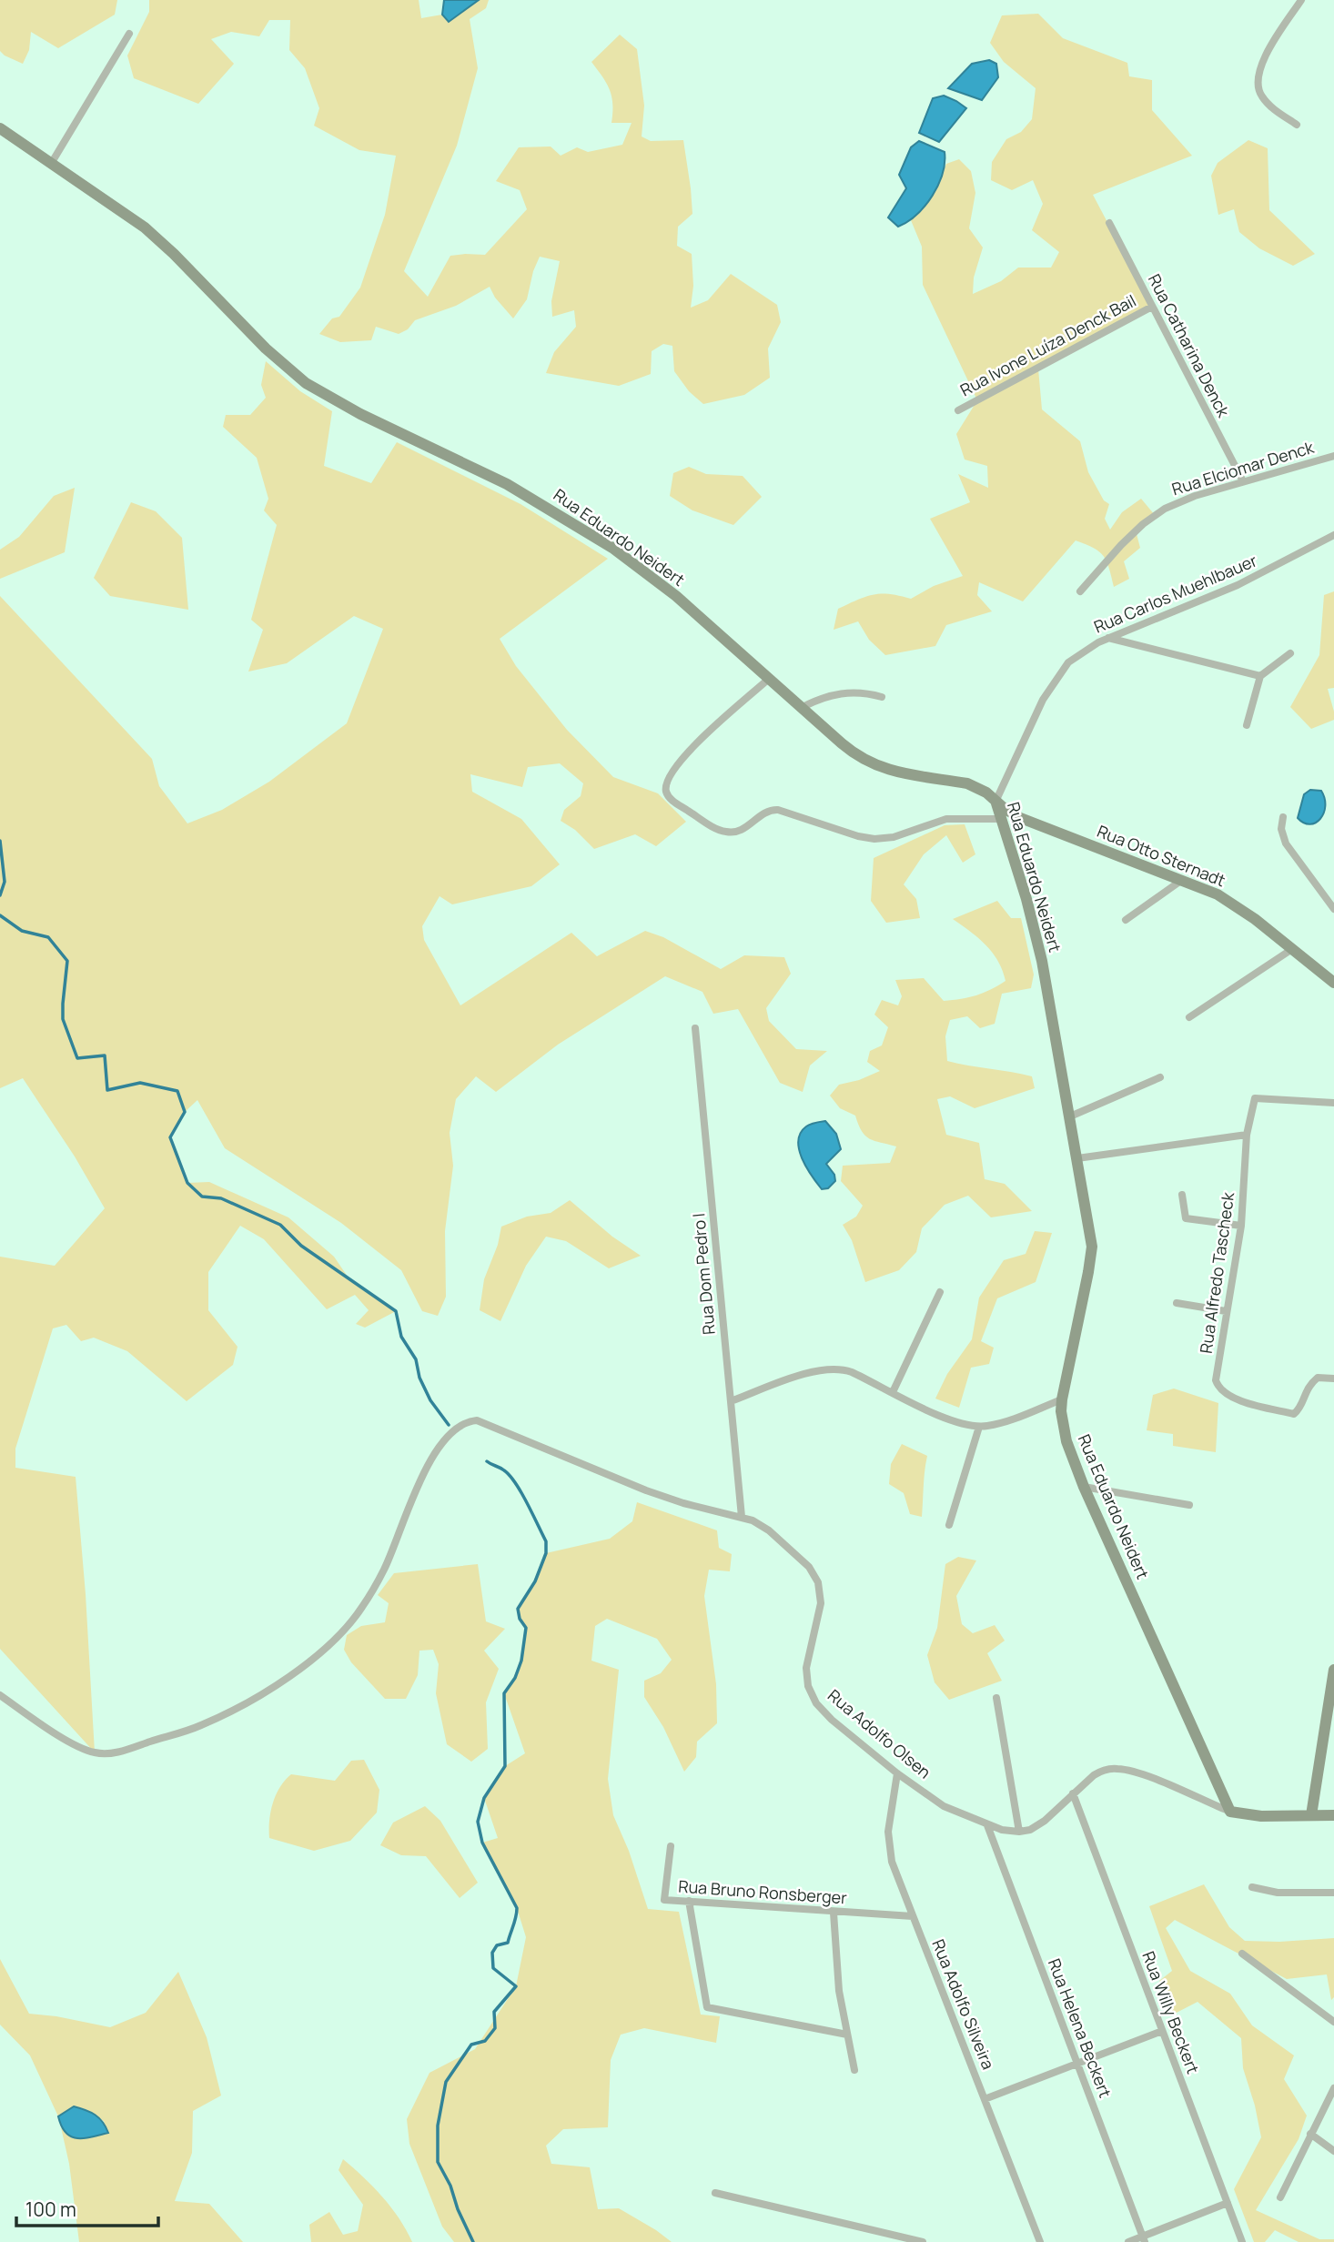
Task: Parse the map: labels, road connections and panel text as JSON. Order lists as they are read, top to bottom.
{
  "streets": {
    "main road": ["Rua Eduardo Neidert", "Rua Otto Sternadt"],
    "street": [
      "Rua Ivone Luíza Denck Bail",
      "Rua Catharina Denck",
      "Rua Elciomar Denck",
      "Rua Carlos Muehlbauer",
      "Rua Alfredo Tascheck",
      "Rua Dom Pedro I",
      "Rua Adolfo Olsen",
      "Rua Bruno Ronsberger",
      "Rua Adolfo Silveira",
      "Rua Willy Beckert",
      "Rua Helena Beckert"
    ]
  },
  "crossings": [
    ["Rua Ivone Luíza Denck Bail", "Rua Catharina Denck"],
    ["Rua Catharina Denck", "Rua Elciomar Denck"],
    ["Rua Eduardo Neidert", "Rua Carlos Muehlbauer"],
    ["Rua Eduardo Neidert", "Rua Otto Sternadt"],
    ["Rua Carlos Muehlbauer", "Rua Otto Sternadt"],
    ["Rua Dom Pedro I", "Rua Adolfo Olsen"],
    ["Rua Adolfo Olsen", "Rua Adolfo Silveira"],
    ["Rua Adolfo Olsen", "Rua Helena Beckert"],
    ["Rua Bruno Ronsberger", "Rua Adolfo Silveira"]
  ],
  "scale_bar": "100 m"
}
